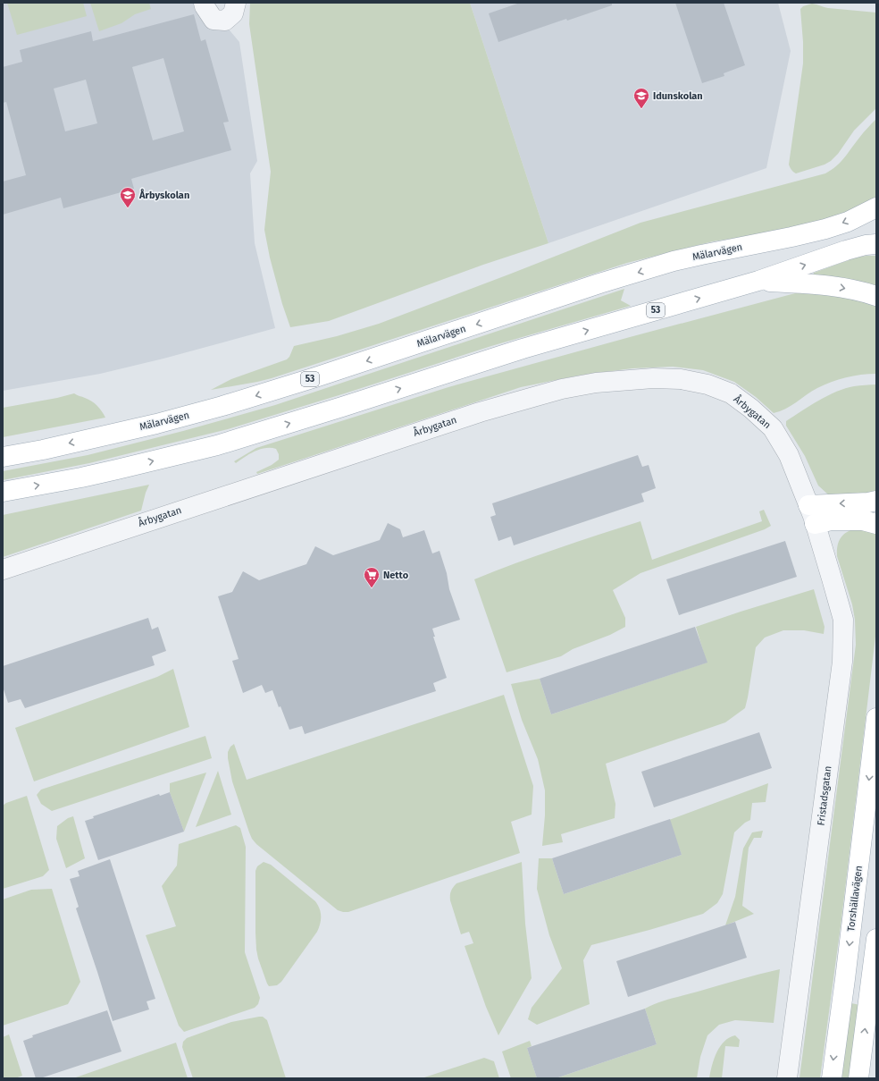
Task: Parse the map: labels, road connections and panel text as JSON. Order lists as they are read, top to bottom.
{
  "streets": {
    "main road": ["Mälarvägen", "53", "Torshällavägen"],
    "street": ["Årbygatan", "Fristadsgatan"]
  },
  "crossings": [
    ["Årbygatan", "Fristadsgatan"]
  ],
  "places": {
    "school or university": ["Idunskolan", "Årbyskolan"],
    "supermarket": ["Netto"]
  }
}
